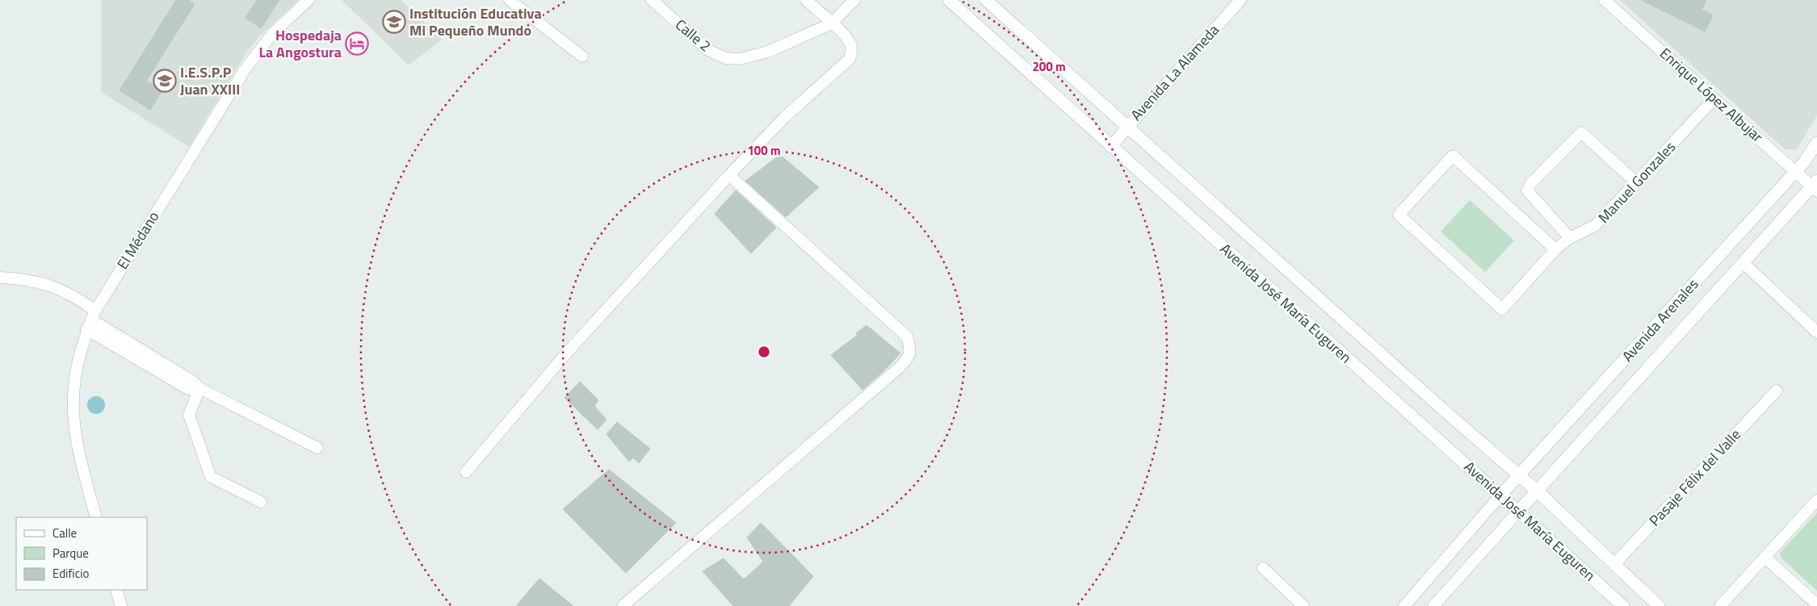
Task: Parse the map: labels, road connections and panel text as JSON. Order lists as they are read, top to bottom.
{
  "streets": {
    "street": [
      "Calle 2",
      "Avenida La Alameda",
      "Enrique López Albujar",
      "Manuel Gonzales",
      "El Médano",
      "Avenida José María Euguren",
      "Avenida Arenales",
      "Pasaje Félix del Valle"
    ]
  },
  "crossings": [
    ["Avenida La Alameda", "Avenida José María Euguren"],
    ["Enrique López Albujar", "Manuel Gonzales"],
    ["Enrique López Albujar", "Avenida Arenales"],
    ["Avenida José María Euguren", "Avenida Arenales"],
    ["Avenida José María Euguren", "Pasaje Félix del Valle"]
  ],
  "places": {
    "school or university": ["Institución Educativa Mi Pequeño Mundo", "I.E.S.P.P Juan XXIII"],
    "hotel": ["Hospedaja La Angostura"]
  },
  "legend": ["Calle", "Parque", "Edificio"],
  "rings": ["200 m", "100 m"]
}
